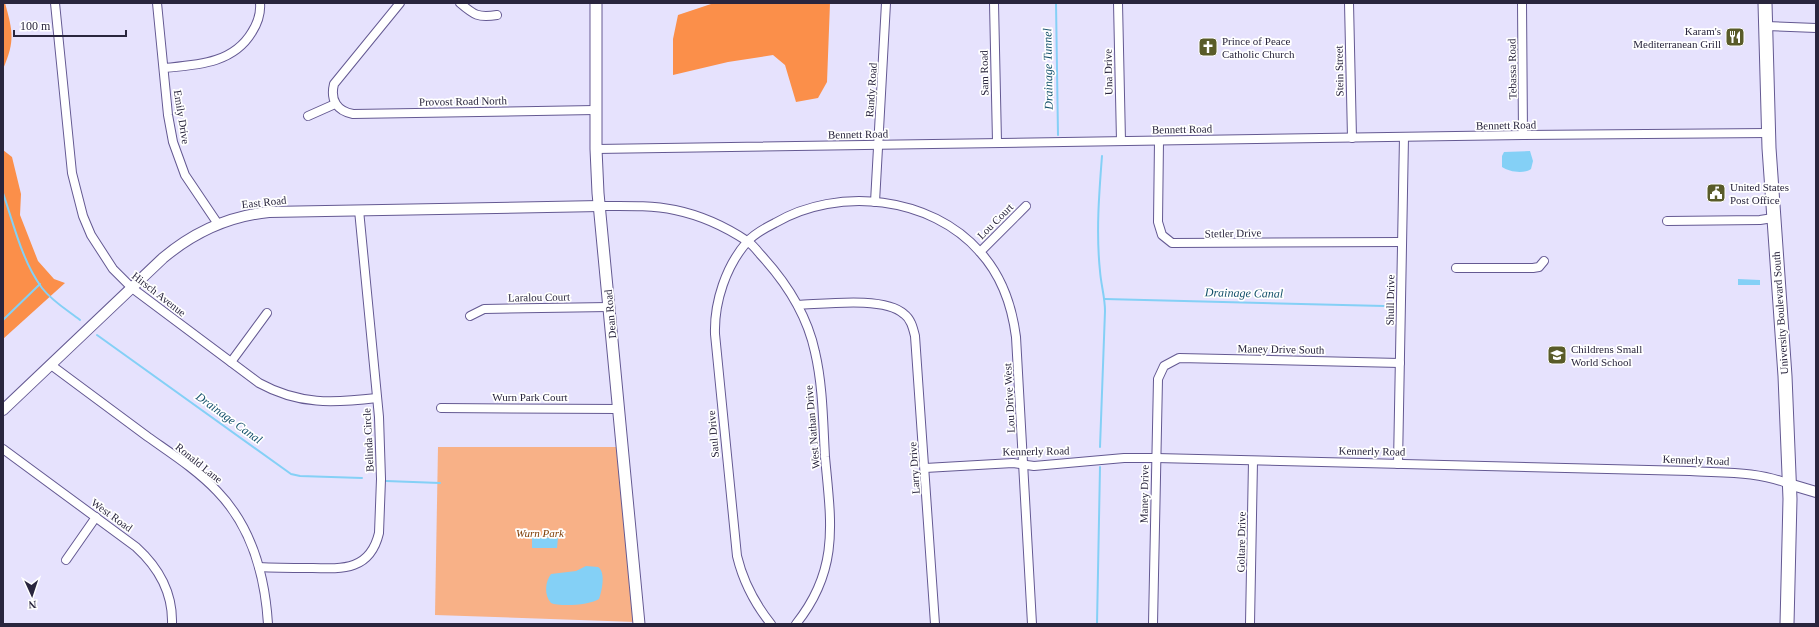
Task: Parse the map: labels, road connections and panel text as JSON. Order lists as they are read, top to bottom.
{
  "streets": {
    "main road": ["University Boulevard South", "Dean Road"],
    "street": [
      "Tebassa Road",
      "Stein Street",
      "Una Drive",
      "Sam Road",
      "Randy Road",
      "Provost Road North",
      "Emily Drive",
      "Bennett Road",
      "East Road",
      "Lou Court",
      "Stetler Drive",
      "Hirsch Avenue",
      "Laralou Court",
      "Shull Drive",
      "Maney Drive South",
      "Wurn Park Court",
      "Lou Drive West",
      "West Nathan Drive",
      "Saul Drive",
      "Belinda Circle",
      "Kennerly Road",
      "Ronald Lane",
      "Larry Drive",
      "Maney Drive",
      "West Road",
      "Goltare Drive"
    ]
  },
  "crossings": [
    ["Tebassa Road", "Bennett Road"],
    ["Stein Street", "Bennett Road"],
    ["Una Drive", "Bennett Road"],
    ["Sam Road", "Bennett Road"],
    ["Randy Road", "Bennett Road"],
    ["Randy Road", "Lou Drive West"],
    ["Provost Road North", "Dean Road"],
    ["Emily Drive", "East Road"],
    ["Bennett Road", "Stetler Drive"],
    ["Bennett Road", "Shull Drive"],
    ["Bennett Road", "University Boulevard South"],
    ["Bennett Road", "Dean Road"],
    ["East Road", "Hirsch Avenue"],
    ["East Road", "Dean Road"],
    ["East Road", "West Nathan Drive"],
    ["East Road", "Belinda Circle"],
    ["East Road", "Ronald Lane"],
    ["Lou Court", "Lou Drive West"],
    ["Stetler Drive", "Shull Drive"],
    ["Hirsch Avenue", "Belinda Circle"],
    ["Laralou Court", "Dean Road"],
    ["Shull Drive", "Maney Drive South"],
    ["Shull Drive", "Kennerly Road"],
    ["University Boulevard South", "Kennerly Road"],
    ["Dean Road", "Wurn Park Court"],
    ["Dean Road", "West Nathan Drive"],
    ["Maney Drive South", "Maney Drive"],
    ["Lou Drive West", "West Nathan Drive"],
    ["Lou Drive West", "Saul Drive"],
    ["Lou Drive West", "Kennerly Road"],
    ["West Nathan Drive", "Saul Drive"],
    ["West Nathan Drive", "Larry Drive"],
    ["Belinda Circle", "Ronald Lane"],
    ["Kennerly Road", "Larry Drive"],
    ["Kennerly Road", "Maney Drive"],
    ["Kennerly Road", "Goltare Drive"]
  ],
  "water": ["Drainage Tunnel", "Drainage Canal"],
  "parks": ["Wurn Park"],
  "places": {
    "restaurant": ["Karam's Mediterranean Grill"],
    "church": ["Prince of Peace Catholic Church"],
    "public building": ["United States Post Office"],
    "school or university": ["Childrens Small World School"]
  },
  "scale_bar": "100 m",
  "north": "bottom"
}
